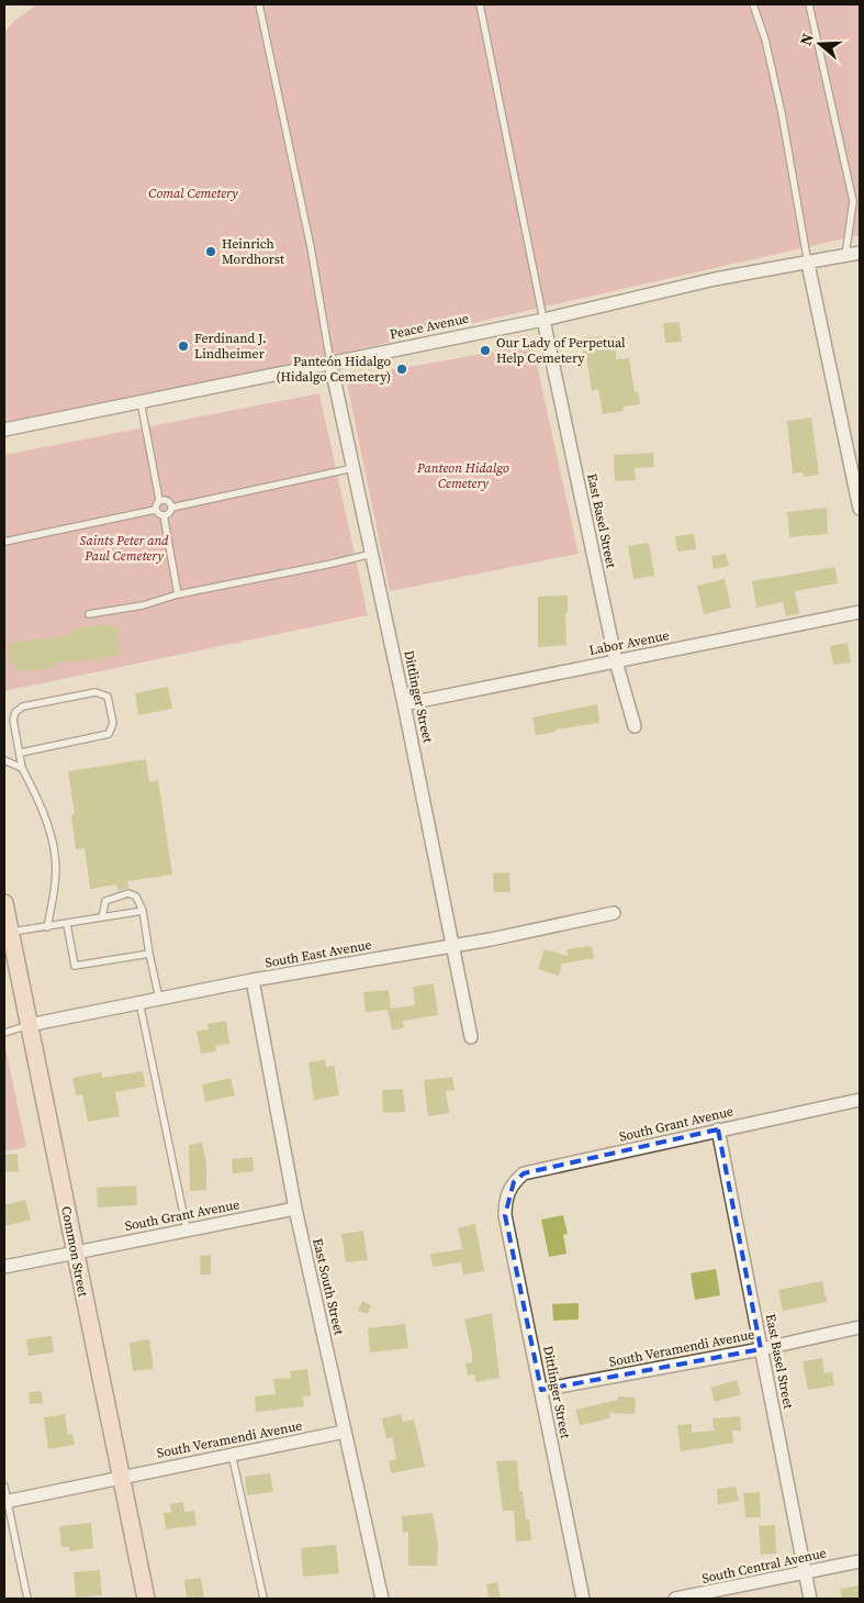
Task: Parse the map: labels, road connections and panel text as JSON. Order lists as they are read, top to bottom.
{
  "streets": {
    "main road": ["Common Street"],
    "street": [
      "Peace Avenue",
      "East Basel Street",
      "Labor Avenue",
      "Dittlinger Street",
      "South East Avenue",
      "South Grant Avenue",
      "East South Street",
      "South Veramendi Avenue",
      "South Central Avenue"
    ]
  },
  "crossings": [
    ["Peace Avenue", "East Basel Street"],
    ["Peace Avenue", "Dittlinger Street"],
    ["East Basel Street", "Labor Avenue"],
    ["East Basel Street", "South Grant Avenue"],
    ["East Basel Street", "South Veramendi Avenue"],
    ["East Basel Street", "South Central Avenue"],
    ["Labor Avenue", "Dittlinger Street"],
    ["Dittlinger Street", "South East Avenue"],
    ["Dittlinger Street", "South Grant Avenue"],
    ["Dittlinger Street", "South Veramendi Avenue"],
    ["South East Avenue", "Common Street"],
    ["South East Avenue", "East South Street"],
    ["South Grant Avenue", "Common Street"],
    ["South Grant Avenue", "East South Street"],
    ["Common Street", "South Veramendi Avenue"],
    ["East South Street", "South Veramendi Avenue"]
  ],
  "parks": ["Comal Cemetery", "Panteon Hidalgo Cemetery", "Saints Peter and Paul Cemetery"],
  "places": [
    "Heinrich Mordhorst",
    "Ferdinand J. Lindheimer",
    "Our Lady of Perpetual Help Cemetery",
    "Panteón Hidalgo (Hidalgo Cemetery)"
  ],
  "north": "left"
}
